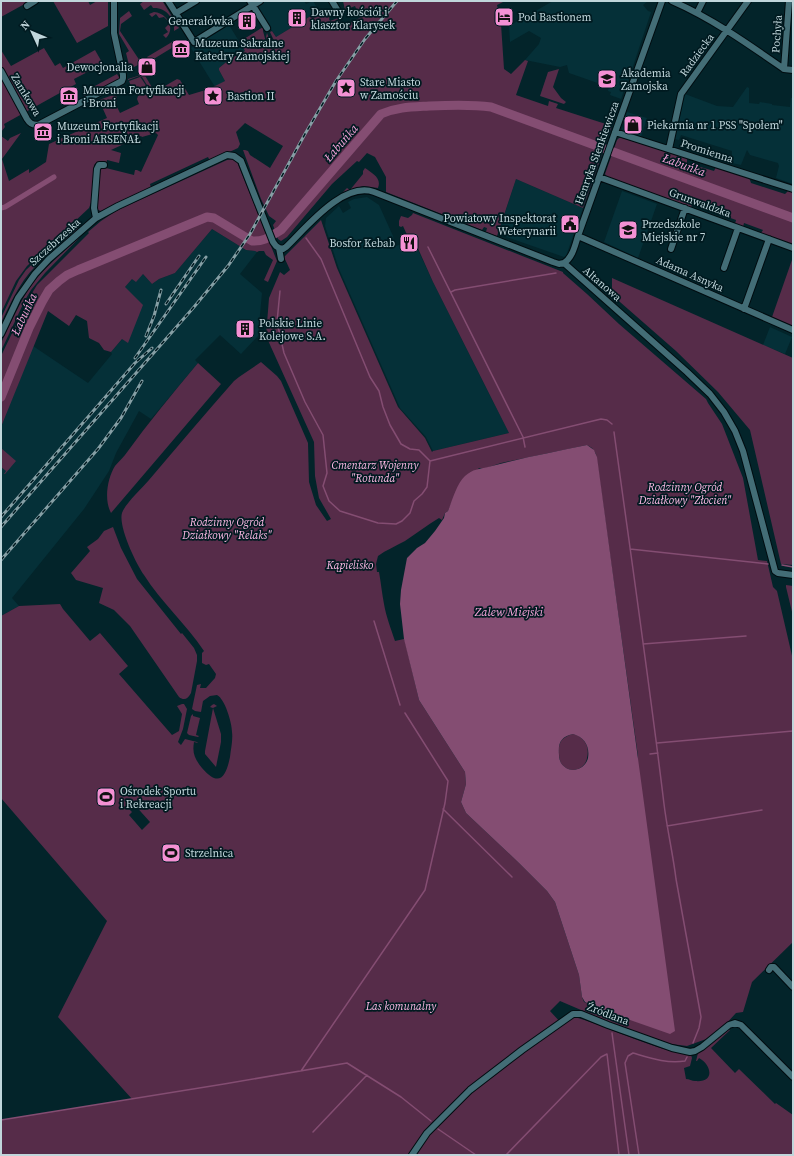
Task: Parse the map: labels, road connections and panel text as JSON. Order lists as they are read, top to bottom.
{
  "streets": {
    "street": [
      "Pochyła",
      "Radziecka",
      "Zamkowa",
      "Promienna",
      "Henryka Sienkiewicza",
      "Grunwaldzka",
      "Szczebrzeska",
      "Adama Asnyka",
      "Altanowa",
      "Źródlana"
    ]
  },
  "crossings": [
    ["Radziecka", "Promienna"],
    ["Promienna", "Henryka Sienkiewicza"],
    ["Henryka Sienkiewicza", "Grunwaldzka"],
    ["Henryka Sienkiewicza", "Adama Asnyka"],
    ["Henryka Sienkiewicza", "Altanowa"]
  ],
  "water": ["Łabuńka", "Zalew Miejski"],
  "parks": [
    "Cmentarz Wojenny \"Rotunda\"",
    "Rodzinny Ogród Działkowy \"Złocień\"",
    "Rodzinny Ogród Działkowy \"Relaks\"",
    "Kąpielisko",
    "Las komunalny"
  ],
  "places": {
    "hotel": ["Pod Bastionem"],
    "building": ["Dawny kościół i klasztor Klarysek", "Generałówka", "Polskie Linie Kolejowe S.A."],
    "museum": ["Muzeum Sakralne Katedry Zamojskiej", "Muzeum Fortyfikacji i Broni", "Muzeum Fortyfikacji i Broni ARSENAŁ"],
    "shop": ["Dewocjonalia", "Piekarnia nr 1 PSS \"Społem\""],
    "school or university": ["Akademia Zamojska", "Przedszkole Miejskie nr 7"],
    "place": ["Stare Miasto w Zamościu", "Bastion II"],
    "public building": ["Powiatowy Inspektorat Weterynarii"],
    "restaurant": ["Bosfor Kebab"],
    "sports": ["Ośrodek Sportu i Rekreacji", "Strzelnica"]
  },
  "north": "top left"
}
